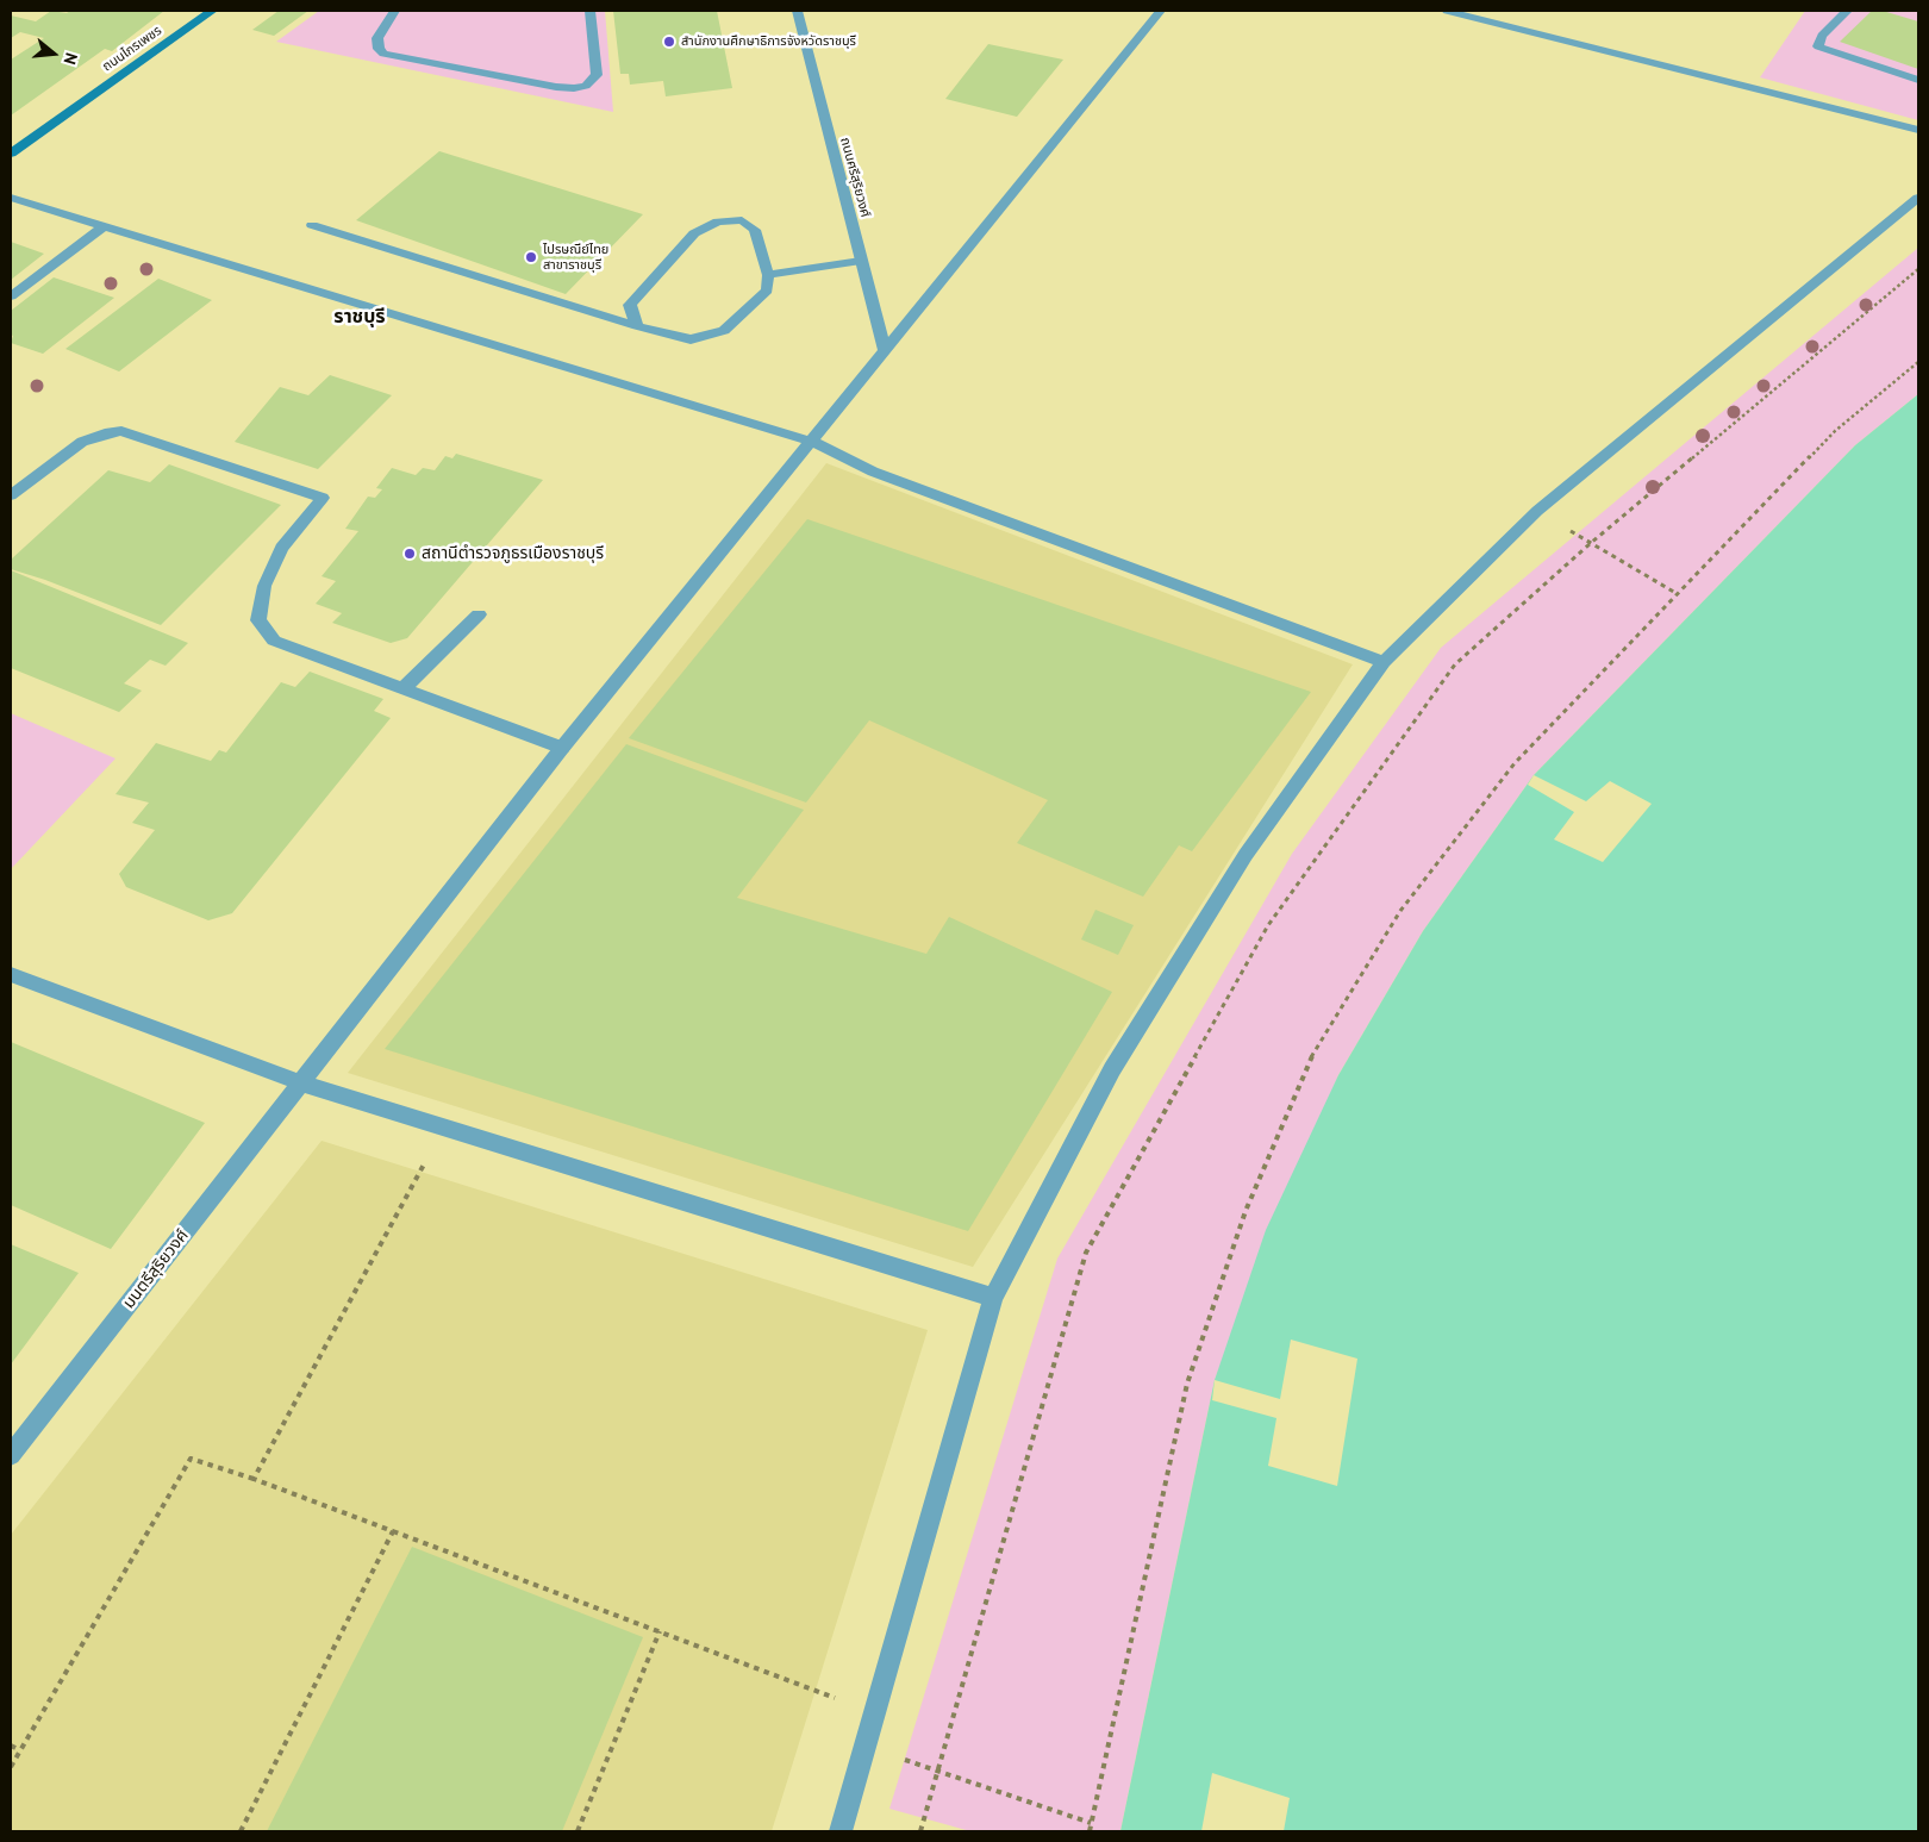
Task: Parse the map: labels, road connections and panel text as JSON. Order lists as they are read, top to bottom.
{
  "streets": {
    "main road": ["ถนนไกรเพชร"],
    "street": ["ถนนศรีสุริยวงศ์", "มนตรีสุริยวงศ์"]
  },
  "crossings": [
    ["ถนนศรีสุริยวงศ์", "มนตรีสุริยวงศ์"]
  ],
  "districts": ["ราชบุรี"],
  "places": ["สำนักงานศึกษาธิการจังหวัดราชบุรี", "ไปรษณีย์ไทย สาขาราชบุรี", "สถานีตำรวจภูธรเมืองราชบุรี"],
  "north": "right"
}
